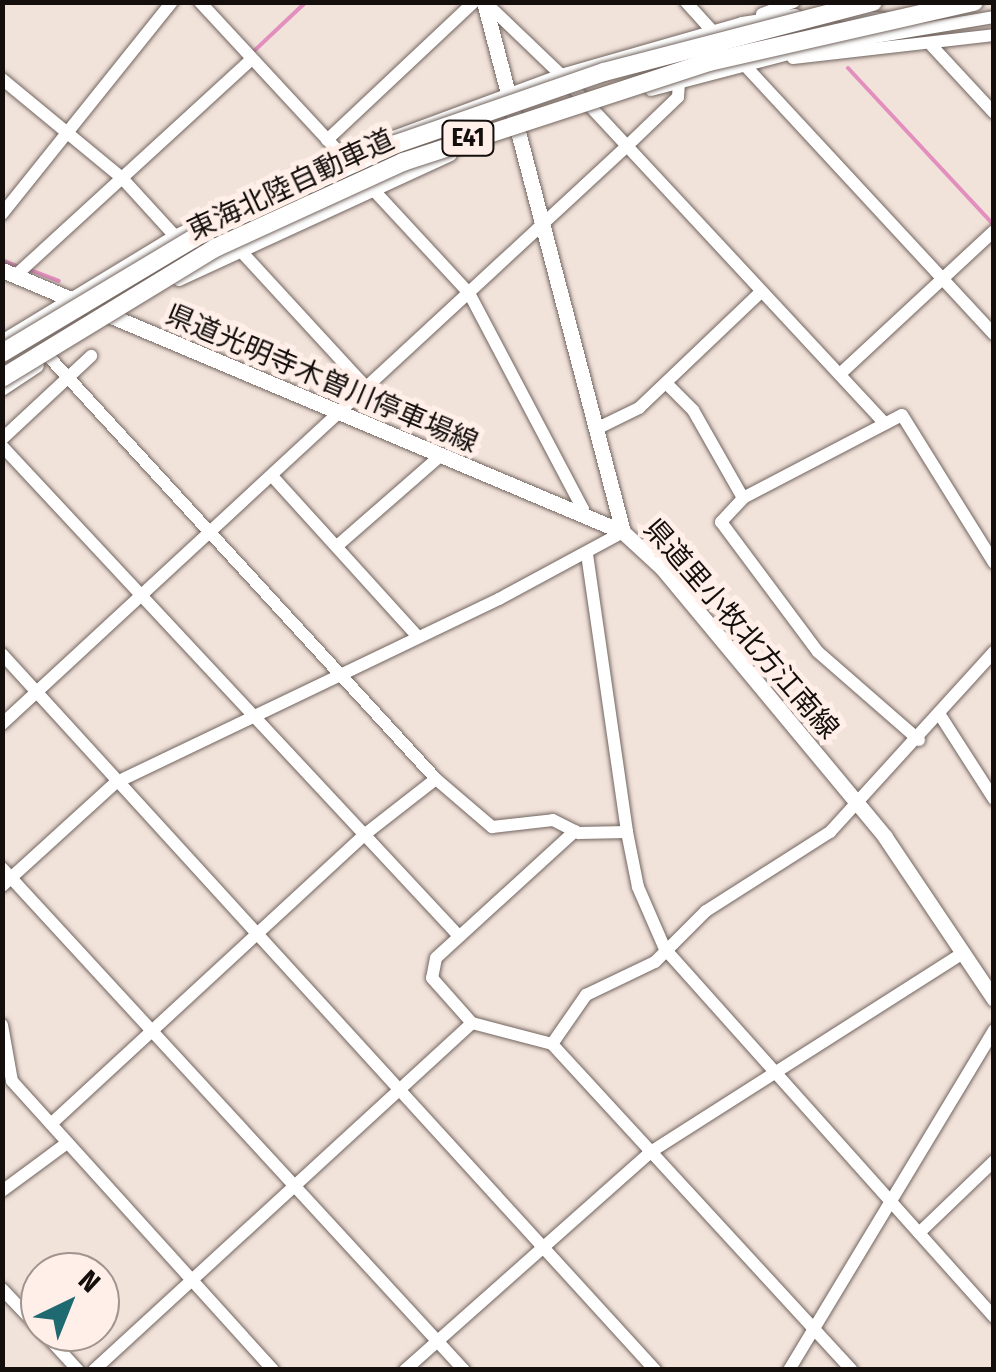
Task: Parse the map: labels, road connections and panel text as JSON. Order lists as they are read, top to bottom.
{
  "streets": {
    "highway": ["E41", "東海北陸自動車道"],
    "main road": ["県道光明寺木曽川停車場線", "県道里小牧北方江南線"]
  },
  "crossings": [
    ["県道光明寺木曽川停車場線", "県道里小牧北方江南線"]
  ],
  "north": "top right"
}
